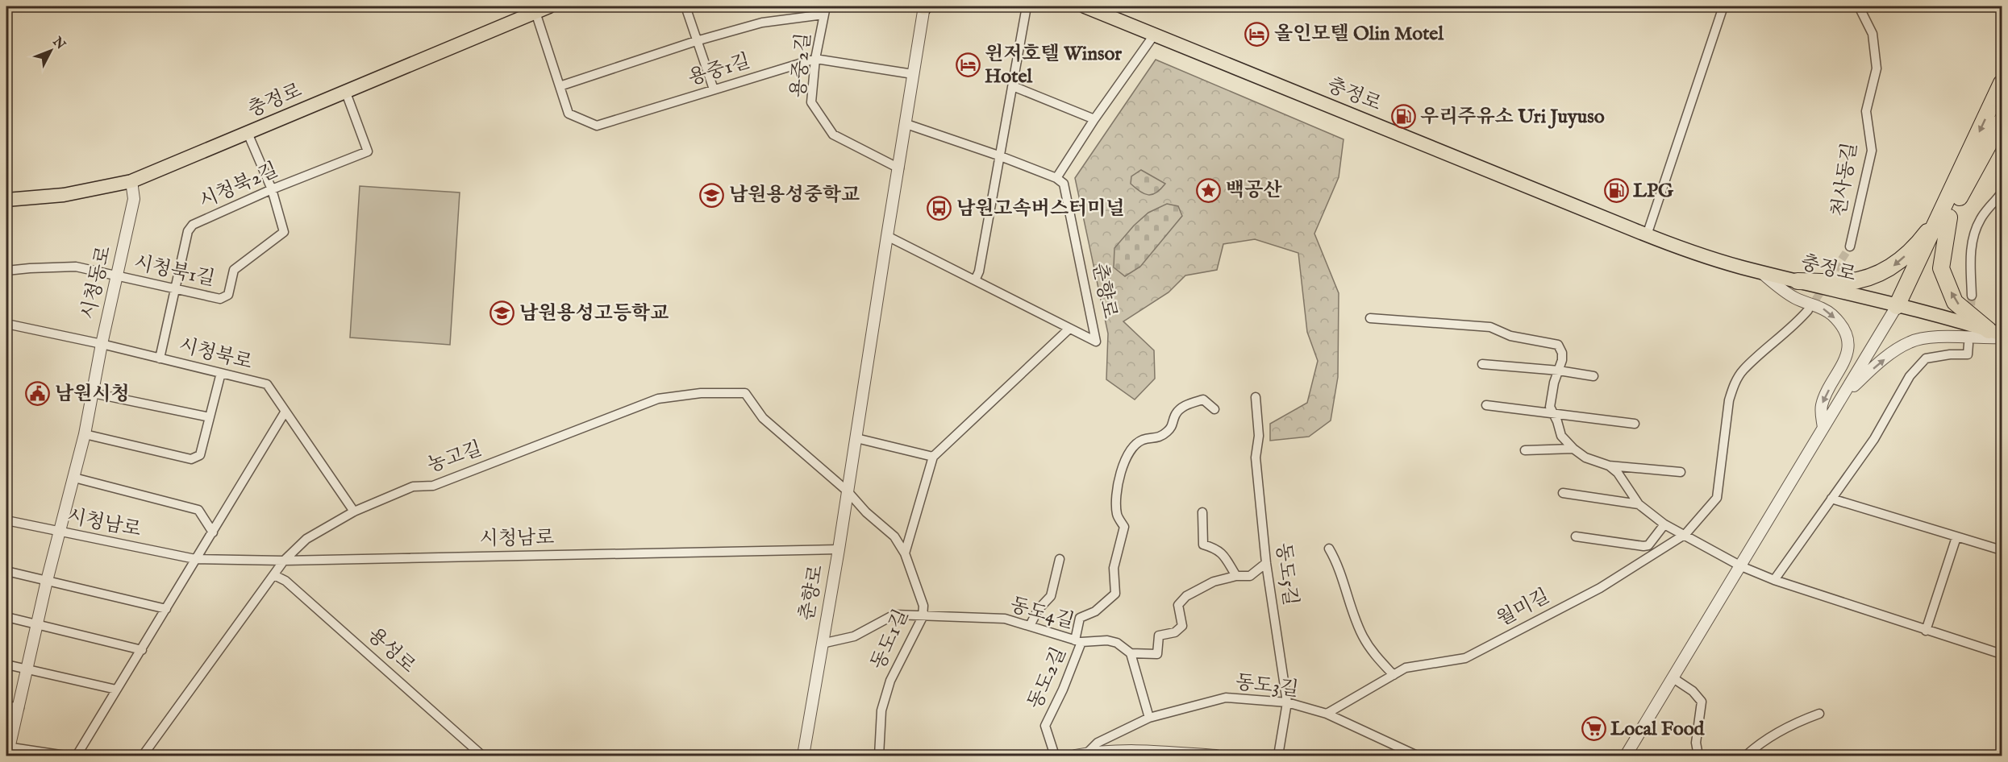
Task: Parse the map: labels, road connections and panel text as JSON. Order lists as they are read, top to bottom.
{
  "streets": {
    "main road": ["충정로"],
    "street": [
      "용중2길",
      "용중1길",
      "천사동길",
      "시청북2길",
      "시청북1길",
      "시청동로",
      "춘향로",
      "시청북로",
      "농고길",
      "시청남로",
      "동도5길",
      "월미길",
      "동도4길",
      "동도1길",
      "용성로",
      "동도2길",
      "동도3길"
    ]
  },
  "crossings": [
    ["용중2길", "용중1길"],
    ["용중2길", "춘향로"],
    ["용중1길", "충정로"],
    ["용중1길", "춘향로"],
    ["충정로", "시청북2길"],
    ["충정로", "시청북1길"],
    ["충정로", "시청동로"],
    ["시청북2길", "시청북1길"],
    ["시청북2길", "시청북로"],
    ["시청북1길", "시청동로"],
    ["시청동로", "시청북로"],
    ["시청동로", "시청남로"],
    ["춘향로", "농고길"],
    ["춘향로", "시청남로"],
    ["춘향로", "동도4길"],
    ["춘향로", "동도1길"],
    ["시청북로", "농고길"],
    ["농고길", "시청남로"],
    ["농고길", "동도1길"],
    ["농고길", "용성로"],
    ["동도5길", "동도3길"],
    ["월미길", "동도3길"],
    ["동도4길", "동도1길"],
    ["동도4길", "동도2길"]
  ],
  "places": {
    "hotel": ["올인모텔 Olin Motel", "윈저호텔 Winsor Hotel"],
    "fuel station": ["우리주유소 Uri Juyuso", "LPG"],
    "place": ["백공산"],
    "school or university": ["남원용성중학교", "남원용성고등학교"],
    "bus stop": ["남원고속버스터미널"],
    "public building": ["남원시청"],
    "supermarket": ["Local Food"]
  },
  "north": "top right"
}
